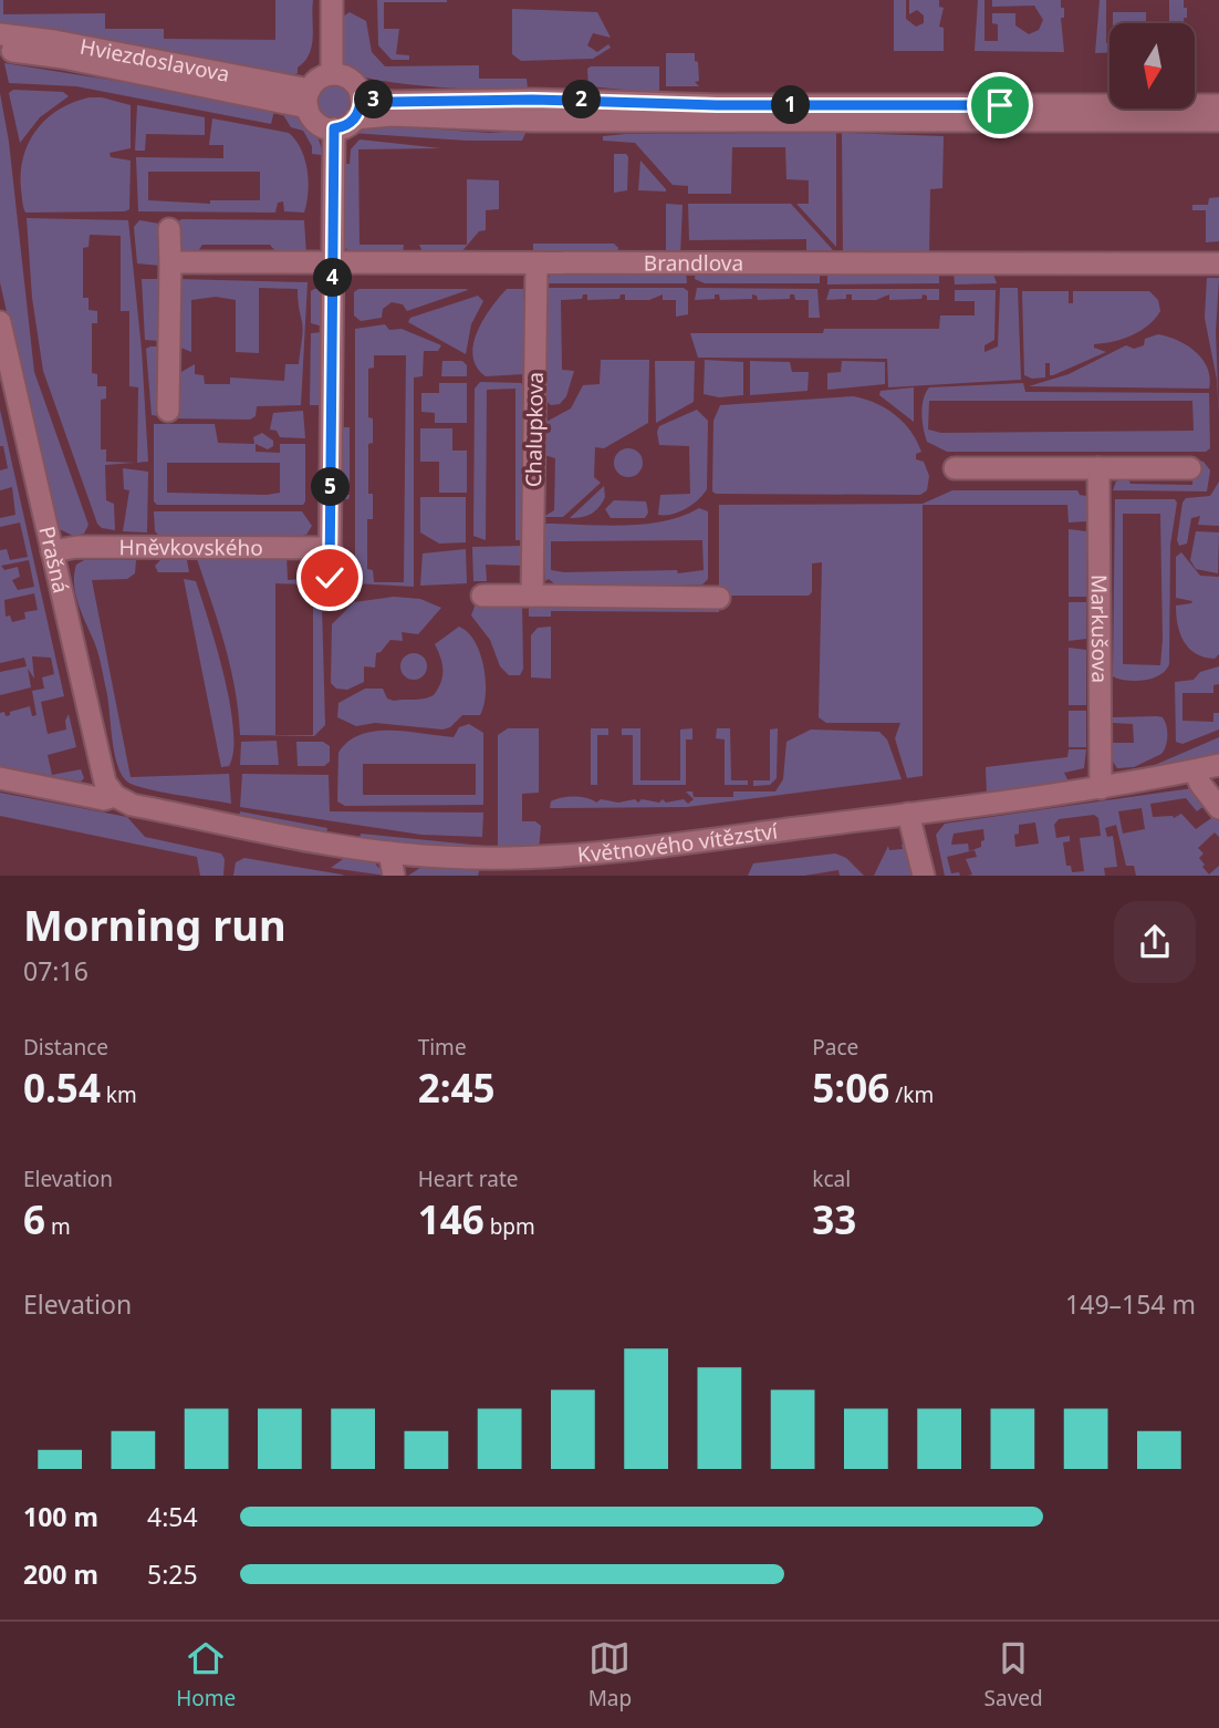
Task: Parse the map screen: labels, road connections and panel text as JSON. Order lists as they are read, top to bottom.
{
  "streets": {
    "street": [
      "Hviezdoslavova",
      "Brandlova",
      "Chalupkova",
      "Hněvkovského",
      "Prašná",
      "Markušova",
      "Květnového vítězství"
    ]
  },
  "crossings": [
    ["Brandlova", "Chalupkova"],
    ["Hněvkovského", "Prašná"],
    ["Prašná", "Květnového vítězství"],
    ["Markušova", "Květnového vítězství"]
  ],
  "north": "bottom",
  "page": {
    "pins": [
      "2",
      "3",
      "1",
      "4",
      "5"
    ],
    "heading": ["Morning run", "07:16"],
    "stats": [
      ["Distance", "0.54 km"],
      ["Time", "2:45"],
      ["Pace", "5:06 /km"],
      ["Elevation", "6 m"],
      ["Heart rate", "146 bpm"],
      ["kcal", "33"]
    ],
    "chart": ["Elevation", "149–154 m"],
    "list": [
      {
        "name": "100 m",
        "note": "4:54"
      },
      {
        "name": "200 m",
        "note": "5:25"
      }
    ],
    "tabs": ["Home", "Map", "Saved"]
  }
}
